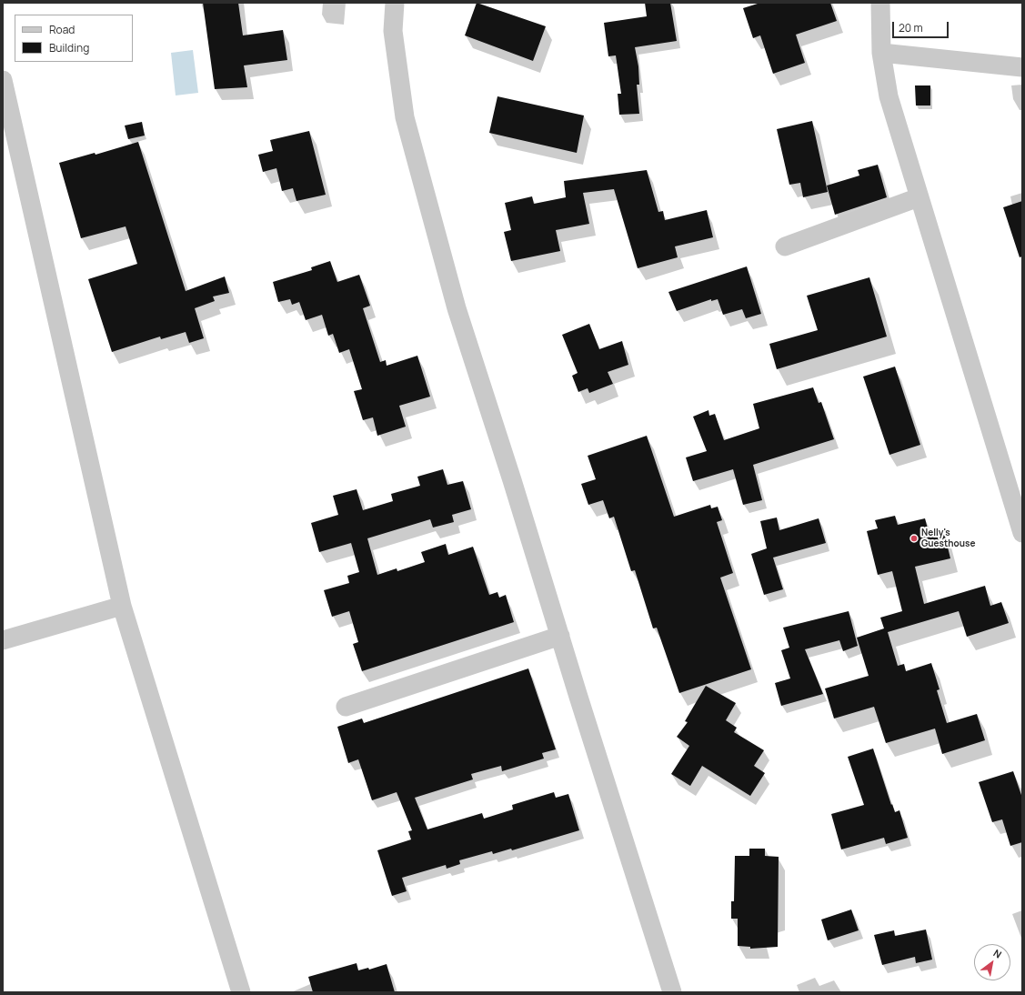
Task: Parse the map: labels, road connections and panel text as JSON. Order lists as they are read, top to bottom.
{
  "places": ["Nelly's Guesthouse"],
  "legend": ["Road", "Building"],
  "scale_bar": "20 m",
  "north": "top right"
}
